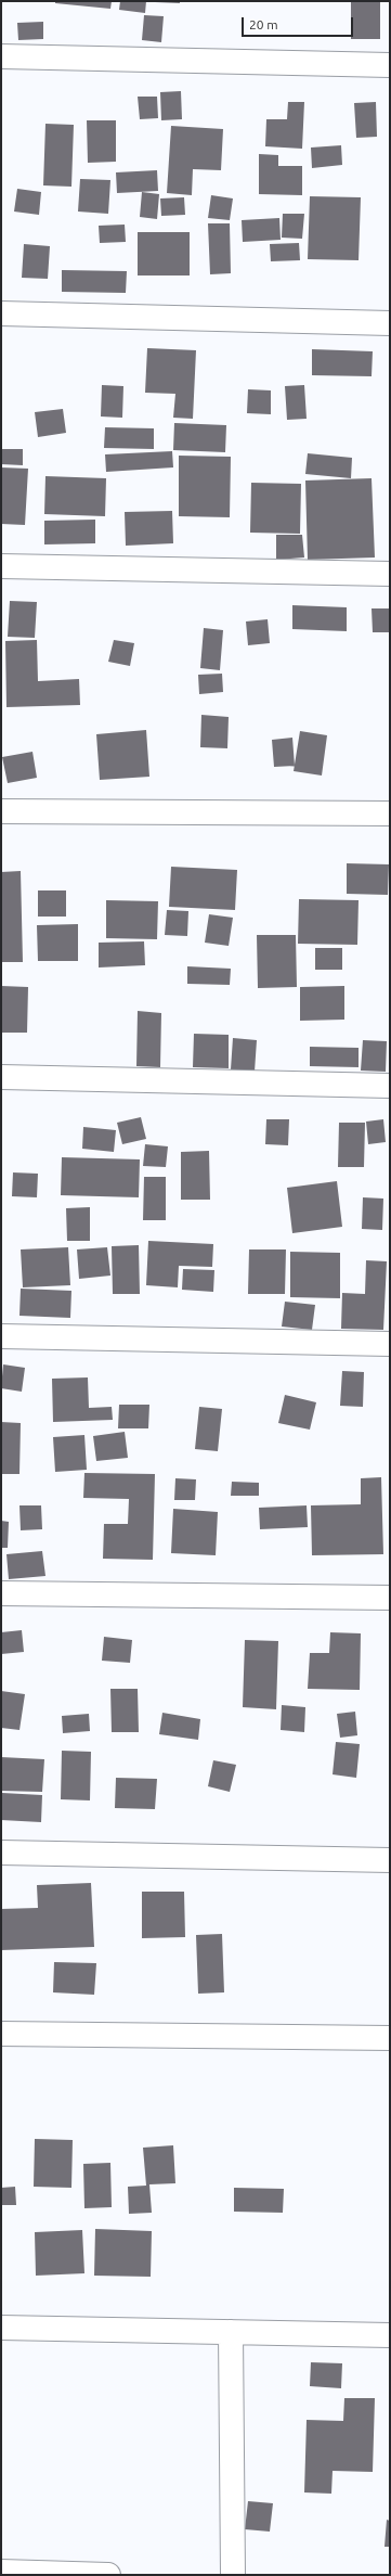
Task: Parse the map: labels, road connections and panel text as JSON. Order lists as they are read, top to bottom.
{
  "scale_bar": "20 m"
}
